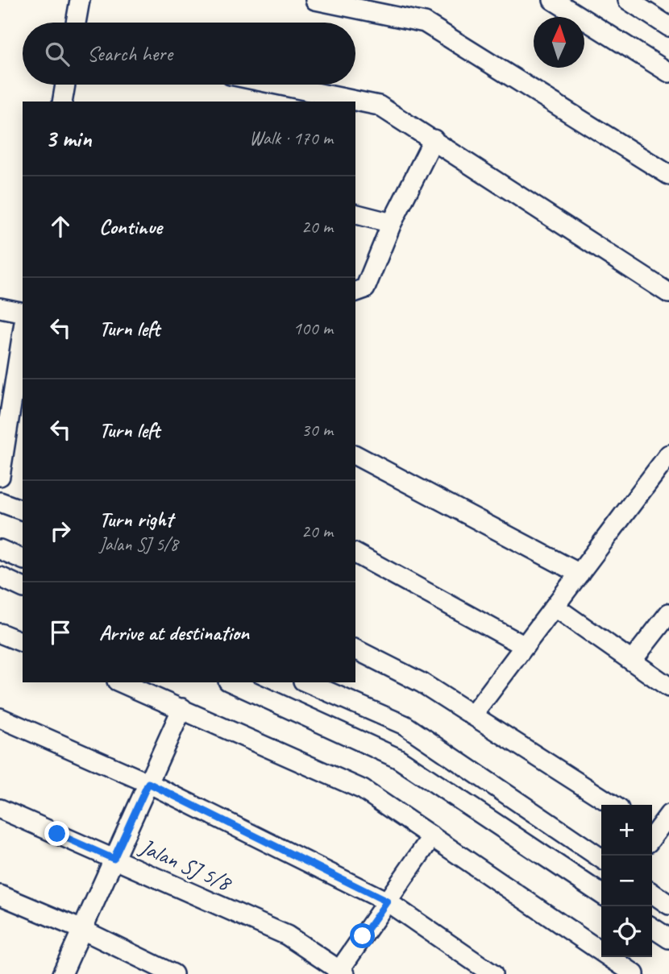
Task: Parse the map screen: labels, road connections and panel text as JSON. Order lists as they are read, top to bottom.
{
  "streets": {
    "street": ["Jalan SJ 5/8"]
  },
  "north": "top",
  "page": {
    "search": "Search here",
    "heading": ["3 min", "Walk · 170 m"],
    "list": [
      ["Continue", "20 m"],
      ["Turn left", "100 m"],
      ["Turn left", "30 m"],
      ["Turn right", "Jalan SJ 5/8", "20 m"],
      "Arrive at destination"
    ],
    "map_buttons": ["+", "−"]
  }
}
